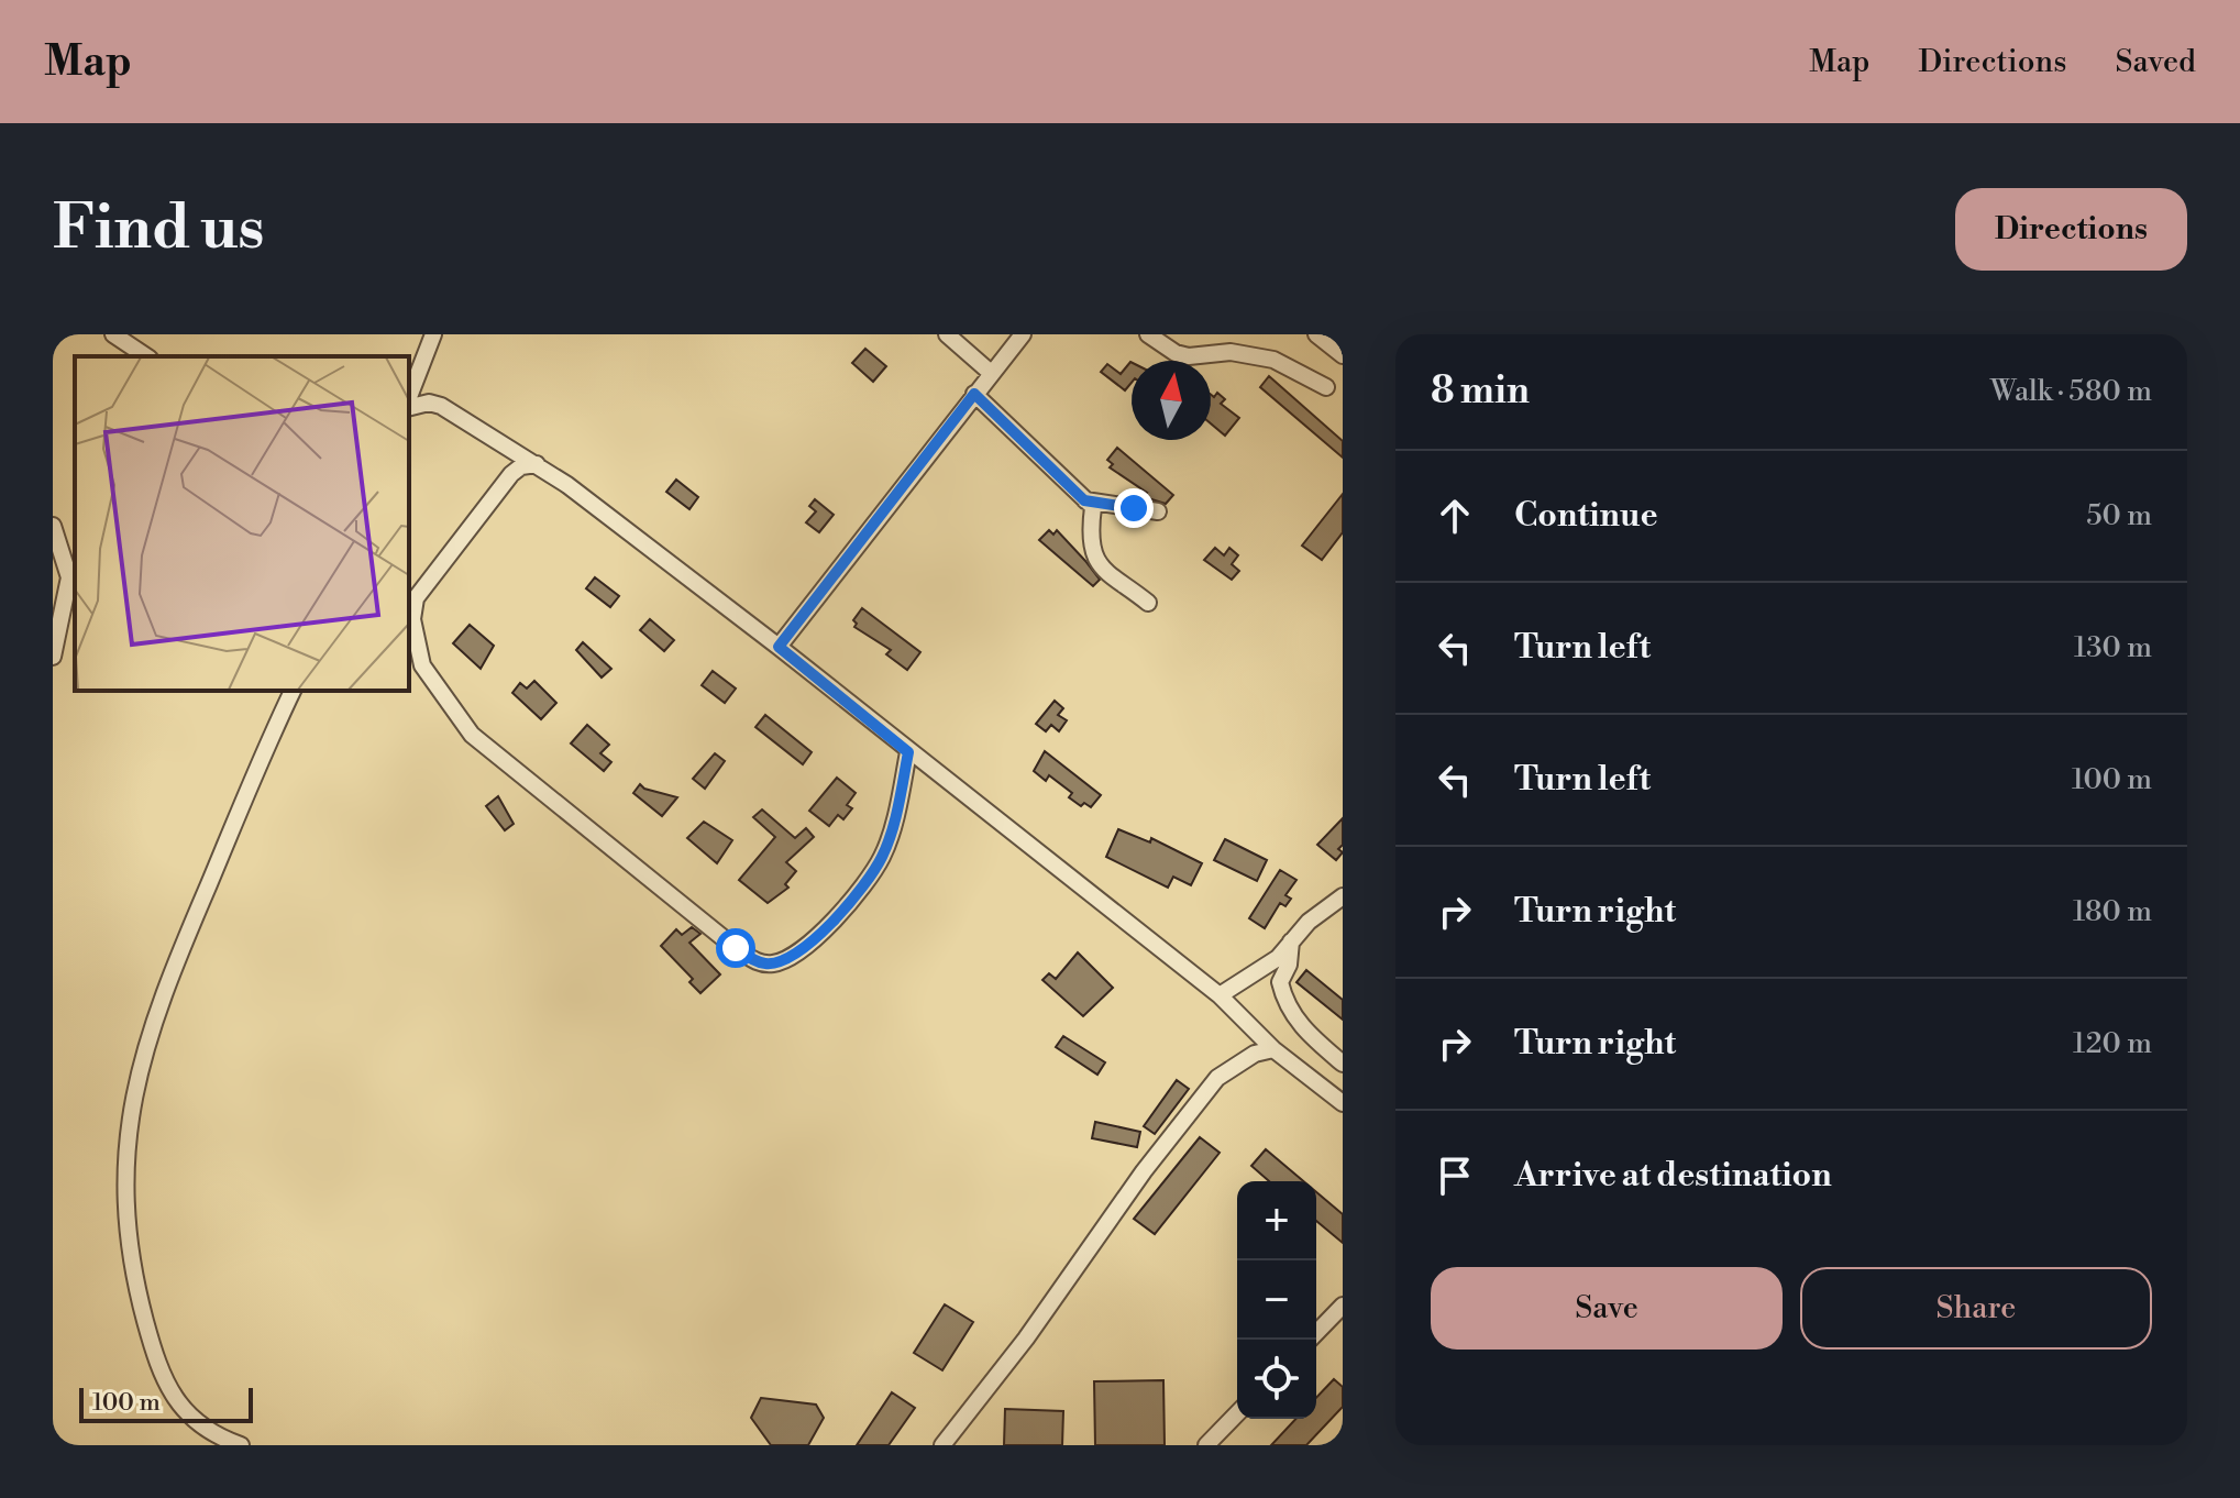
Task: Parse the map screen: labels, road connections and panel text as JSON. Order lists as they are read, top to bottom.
{
  "scale_bar": "100 m",
  "north": "top",
  "page": {
    "header": "Map",
    "nav": ["Map", "Directions", "Saved"],
    "buttons": [
      "Directions",
      ["Save", "Share"]
    ],
    "title": "Find us",
    "heading": ["8 min", "Walk · 580 m"],
    "list": [
      ["Continue", "50 m"],
      ["Turn left", "130 m"],
      ["Turn left", "100 m"],
      ["Turn right", "180 m"],
      ["Turn right", "120 m"],
      "Arrive at destination"
    ],
    "map_buttons": ["+", "−"],
    "scale": "100 m"
  }
}
